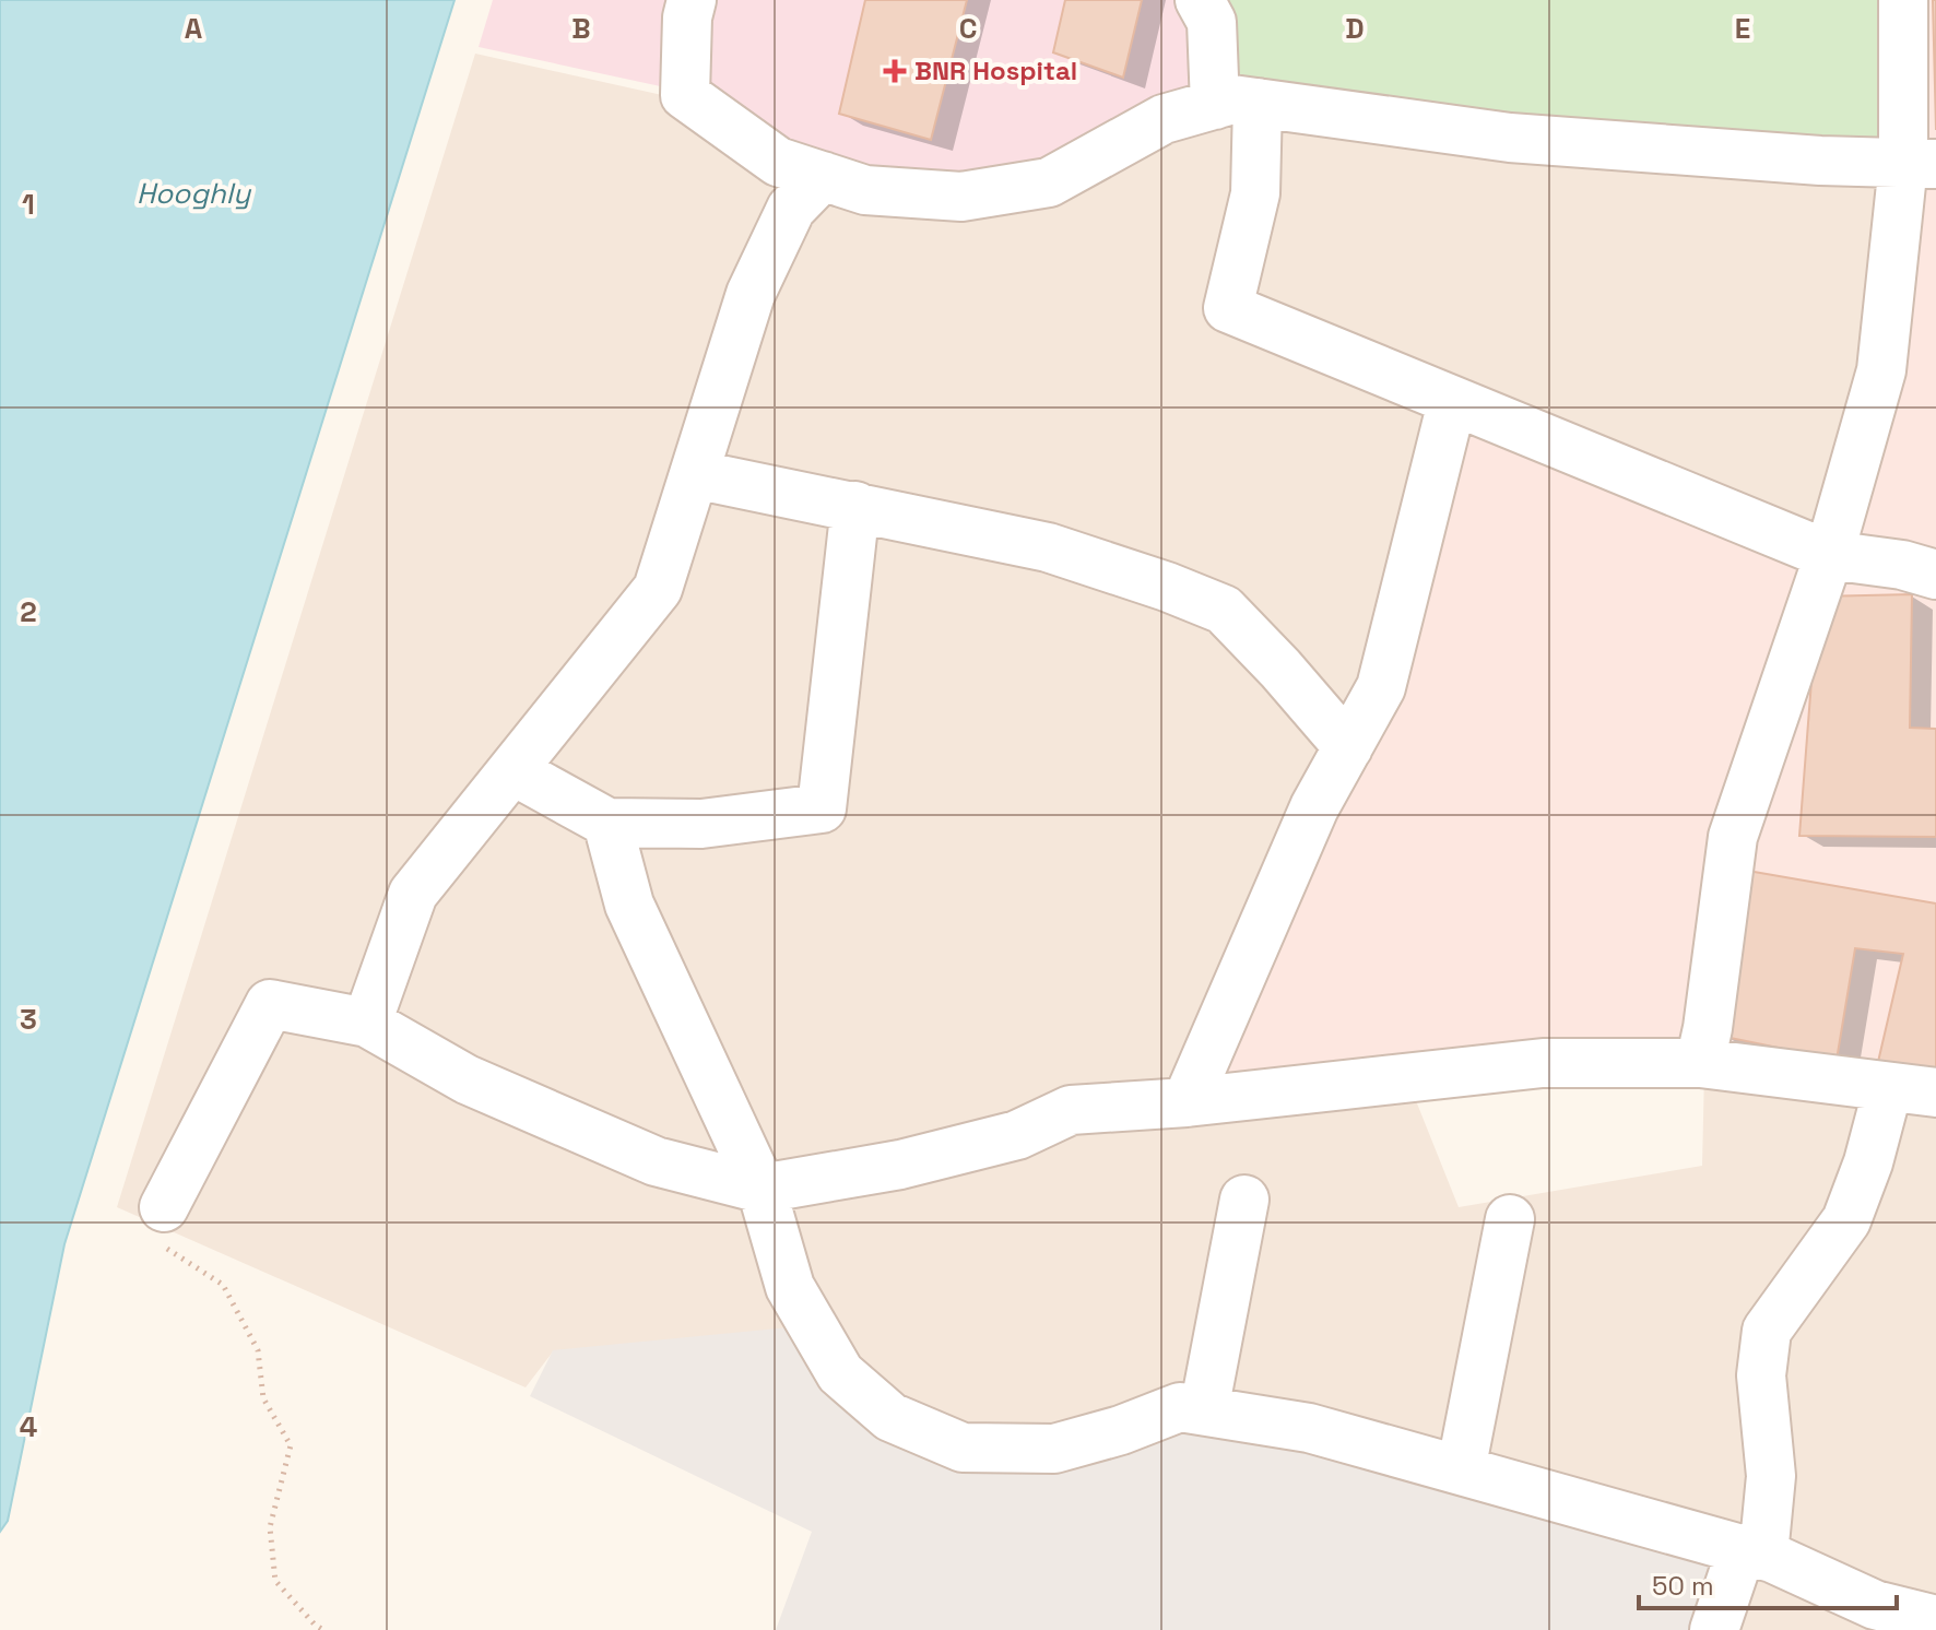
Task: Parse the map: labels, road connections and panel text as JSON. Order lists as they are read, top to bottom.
{
  "water": ["Hooghly"],
  "places": {
    "health": ["BNR Hospital"]
  },
  "scale_bar": "50 m",
  "grid": {
    "columns": [
      "A",
      "B",
      "C",
      "D",
      "E"
    ],
    "rows": [
      "1",
      "2",
      "3",
      "4"
    ]
  }
}
